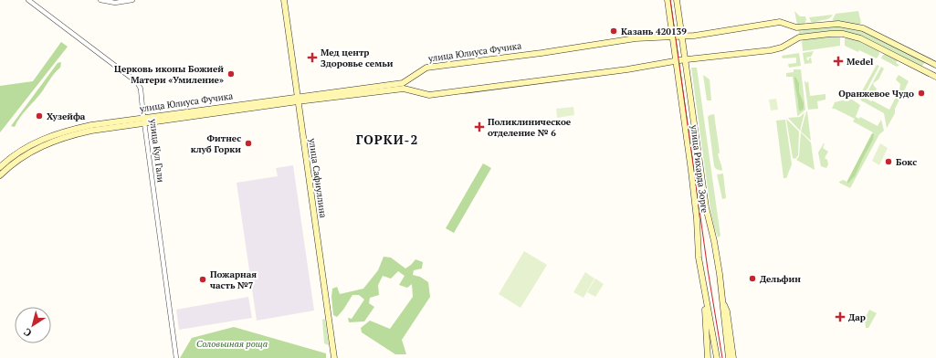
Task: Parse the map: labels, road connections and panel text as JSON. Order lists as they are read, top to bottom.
{
  "streets": {
    "main road": ["улица Юлиуса Фучика", "улица Рихарда Зорге", "улица Сафиуллина"],
    "street": ["улица Кул Гали"]
  },
  "crossings": [
    ["улица Юлиуса Фучика", "улица Кул Гали"],
    ["улица Юлиуса Фучика", "улица Рихарда Зорге"],
    ["улица Юлиуса Фучика", "улица Сафиуллина"]
  ],
  "districts": ["ГОРКИ-2"],
  "parks": ["Соловьиная роща"],
  "places": {
    "other": [
      "Казань 420139",
      "Церковь иконы Божией Матери «Умиление»",
      "Оранжевое Чудо",
      "Хузейфа",
      "Фитнес клуб Горки",
      "Бокс",
      "Дельфин",
      "Пожарная часть №7"
    ],
    "health": [
      "Мед центр Здоровье семьи",
      "Medel",
      "Поликлиническое отделение № 6",
      "Дар"
    ]
  },
  "north": "bottom left"
}
